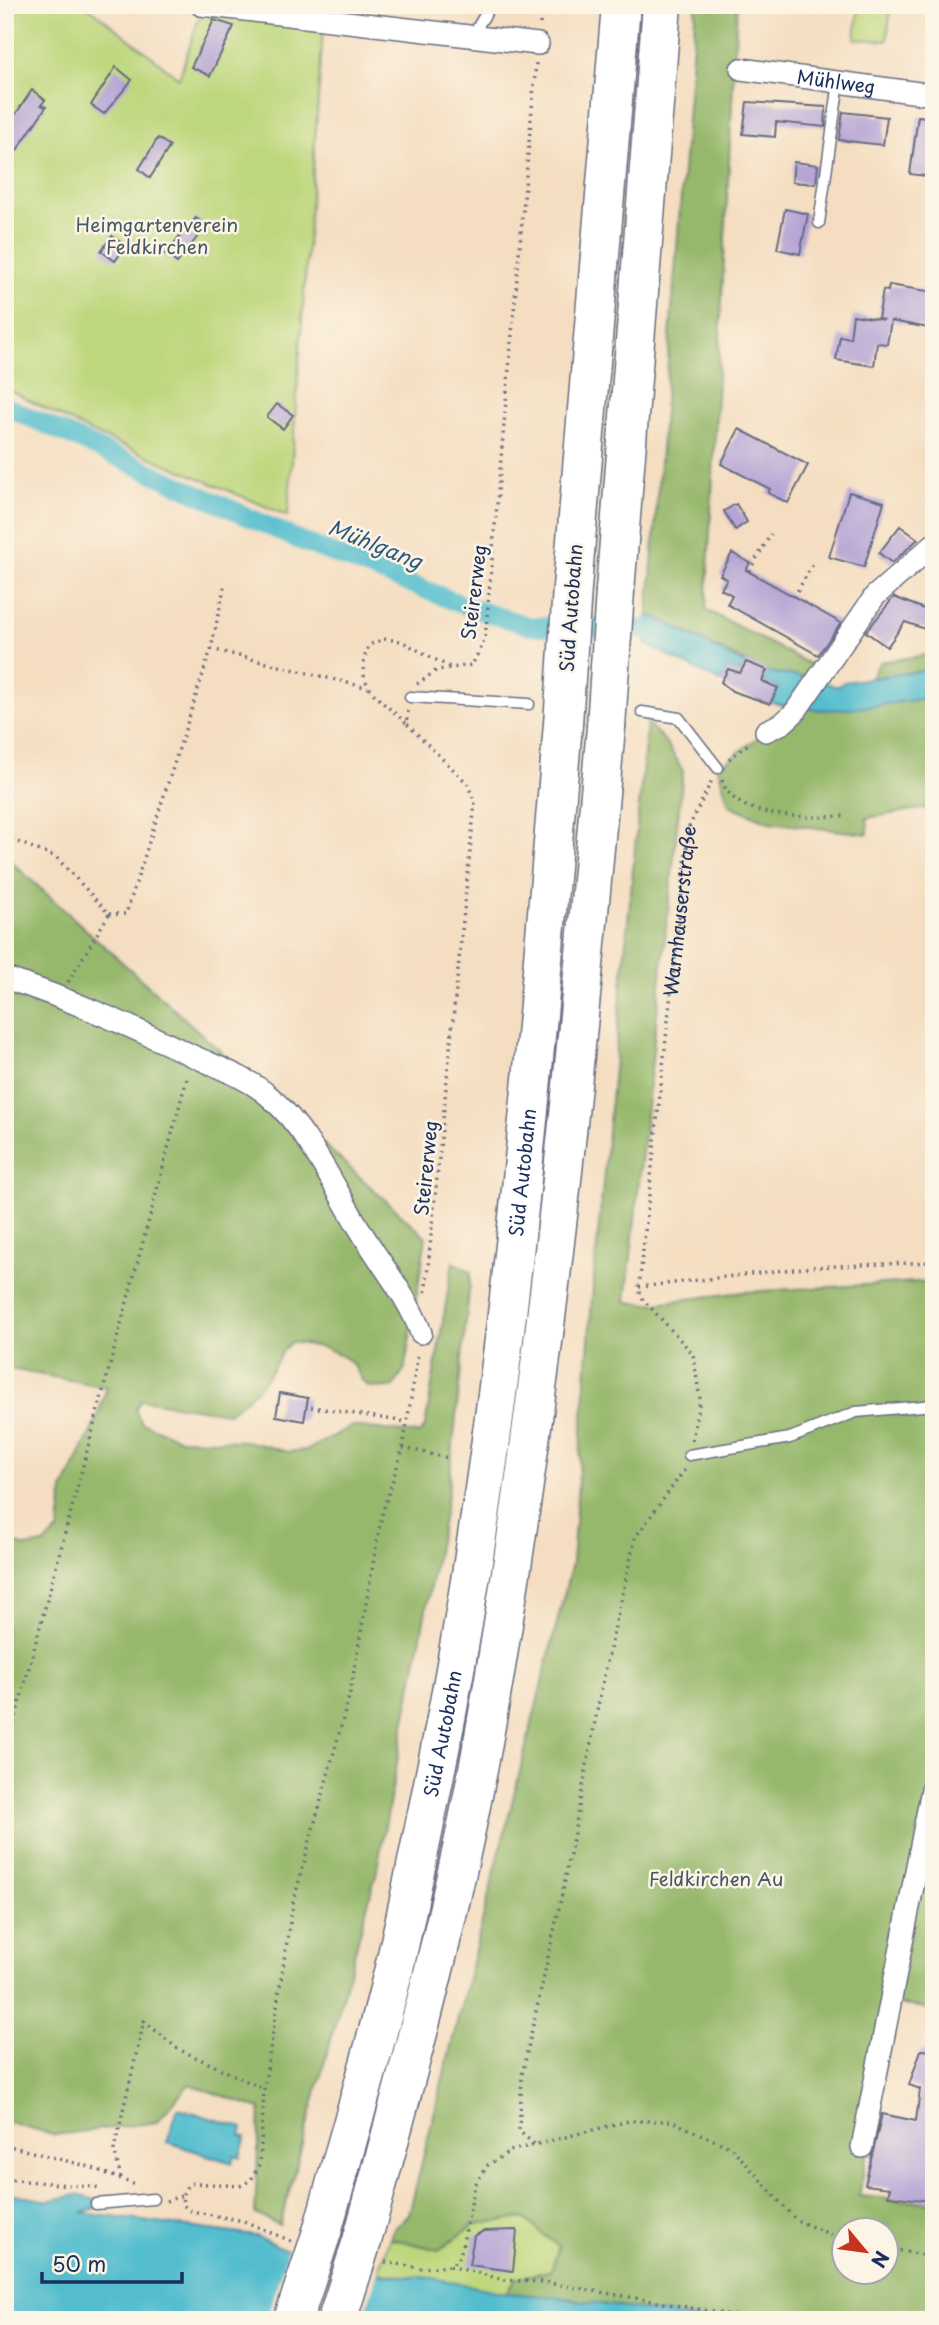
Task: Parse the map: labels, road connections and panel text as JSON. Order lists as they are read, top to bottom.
{
  "streets": {
    "highway": ["Süd Autobahn"],
    "street": ["Mühlweg"],
    "path": ["Steirerweg", "Warnhauserstraße"]
  },
  "water": ["Mühlgang"],
  "parks": ["Heimgartenverein Feldkirchen", "Feldkirchen Au"],
  "scale_bar": "50 m",
  "north": "bottom right"
}
